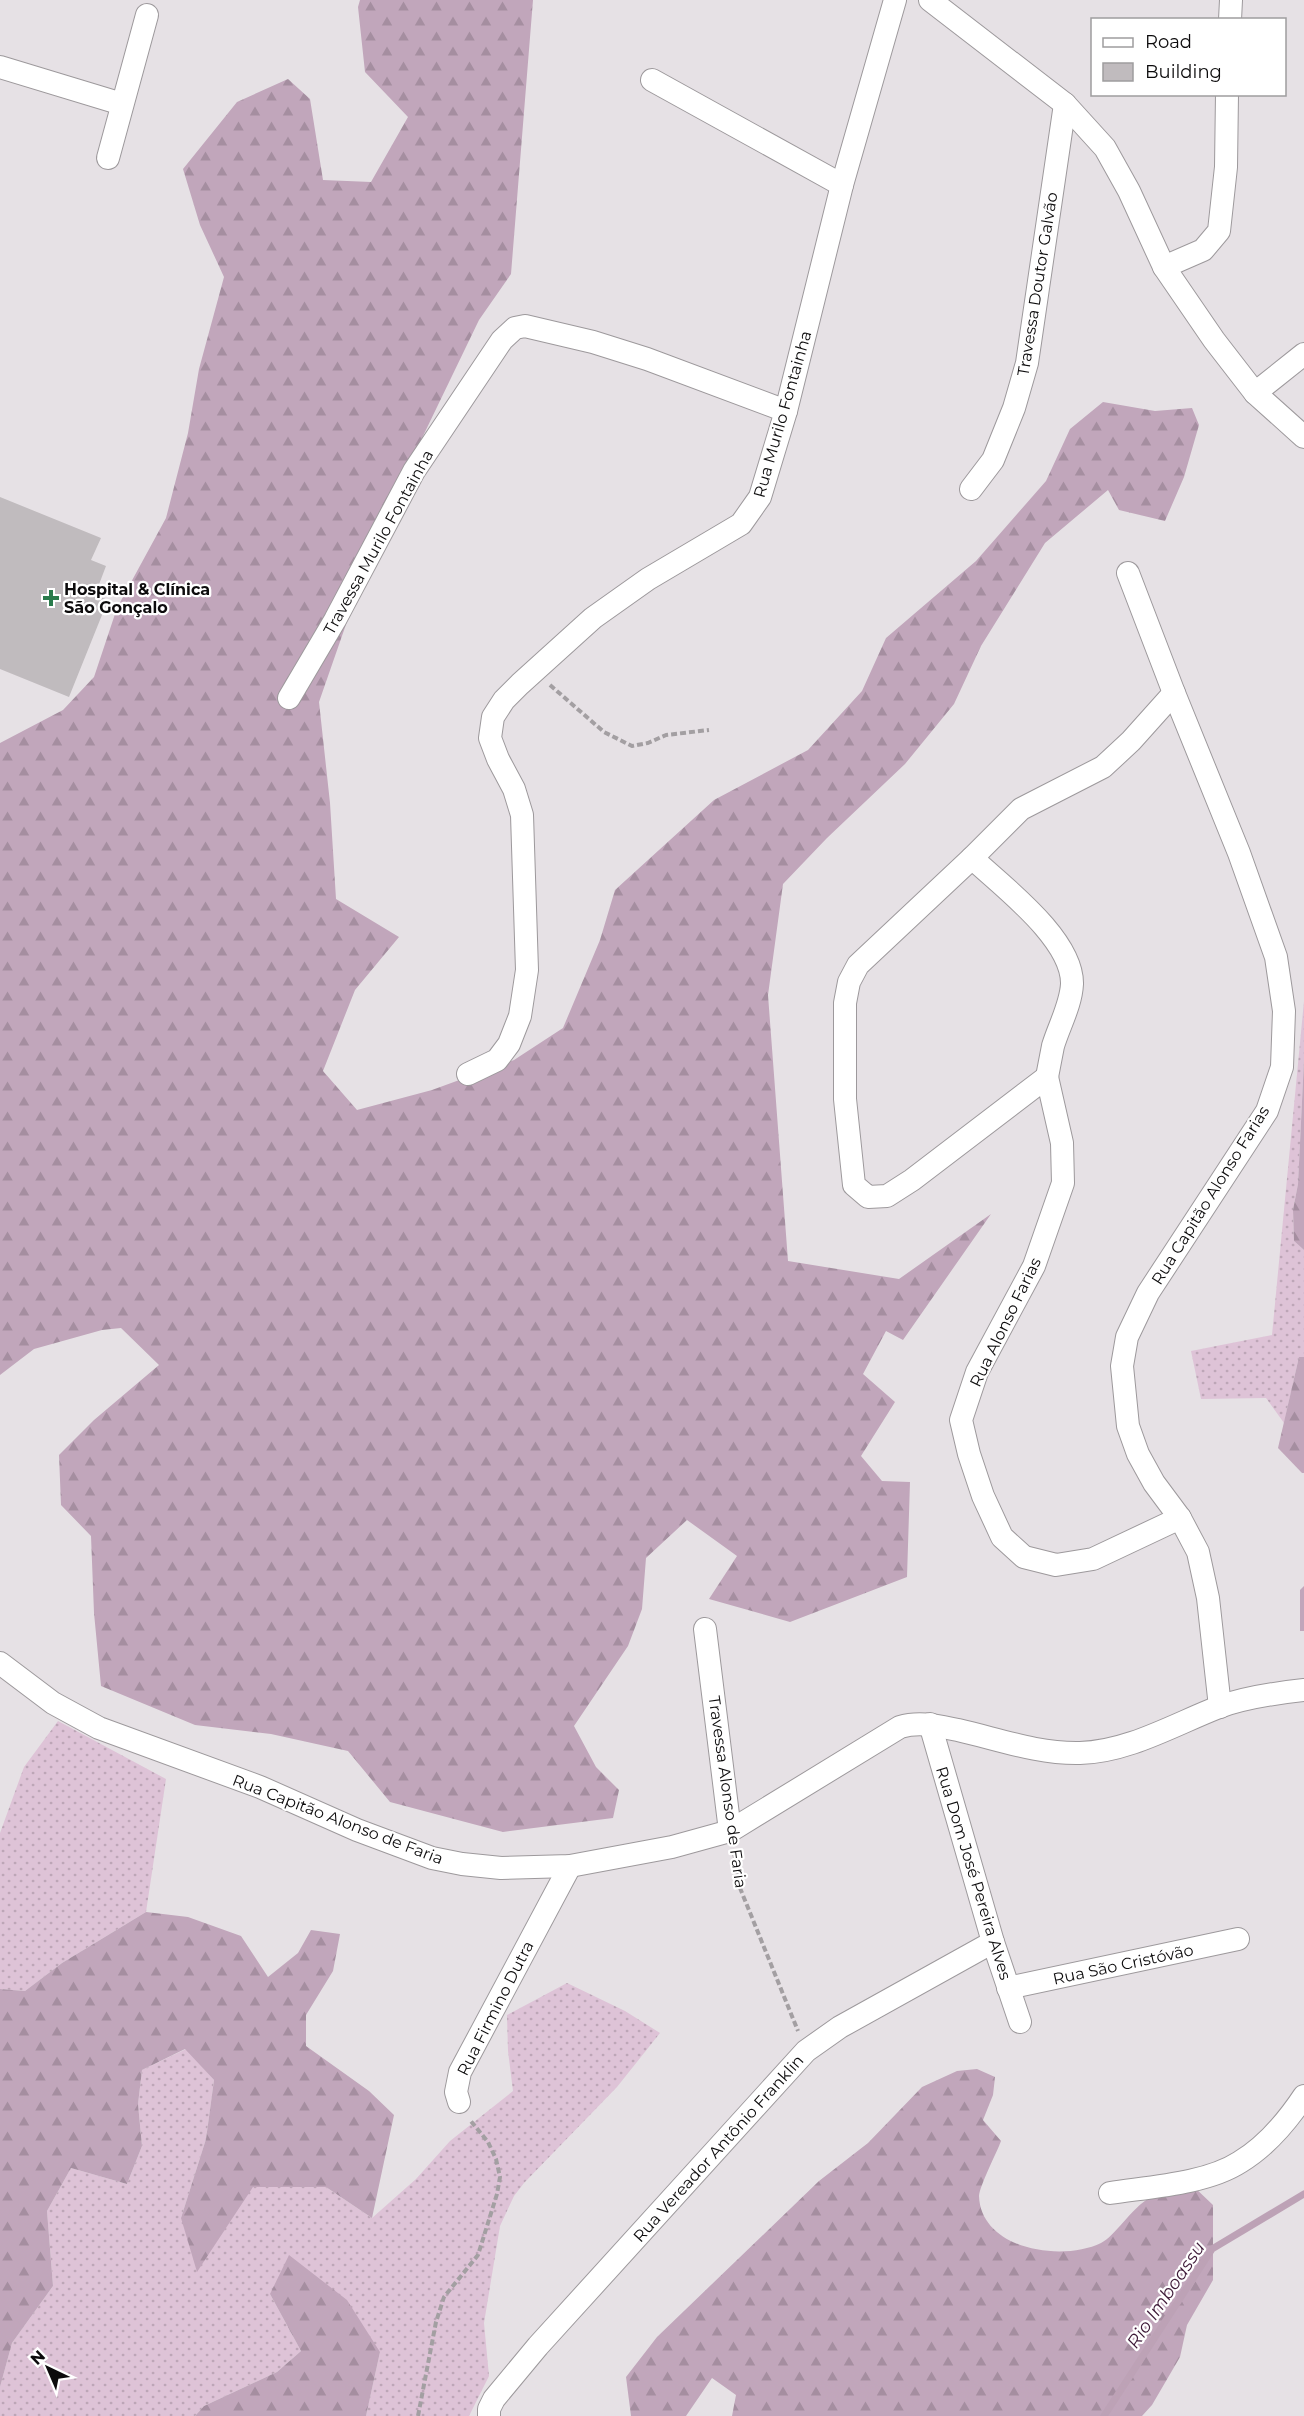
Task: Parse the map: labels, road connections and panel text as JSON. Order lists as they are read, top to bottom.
{
  "streets": {
    "street": [
      "Travessa Doutor Galvão",
      "Rua Murilo Fontainha",
      "Travessa Murilo Fontainha",
      "Rua Capitão Alonso Farias",
      "Rua Alonso Farias",
      "Travessa Alonso de Faria",
      "Rua Capitão Alonso de Faria",
      "Rua Dom José Pereira Alves",
      "Rua São Cristóvão",
      "Rua Firmino Dutra",
      "Rua Vereador Antônio Franklin"
    ]
  },
  "crossings": [
    ["Rua Murilo Fontainha", "Travessa Murilo Fontainha"],
    ["Rua Capitão Alonso Farias", "Rua Alonso Farias"],
    ["Travessa Alonso de Faria", "Rua Capitão Alonso de Faria"],
    ["Travessa Alonso de Faria", "Rua Vereador Antônio Franklin"],
    ["Rua Capitão Alonso de Faria", "Rua Dom José Pereira Alves"],
    ["Rua Capitão Alonso de Faria", "Rua Firmino Dutra"],
    ["Rua Dom José Pereira Alves", "Rua São Cristóvão"],
    ["Rua Dom José Pereira Alves", "Rua Vereador Antônio Franklin"]
  ],
  "water": ["Rio Imboassu"],
  "places": {
    "health": ["Hospital & Clínica São Gonçalo"]
  },
  "legend": ["Road", "Building"],
  "north": "top left"
}
